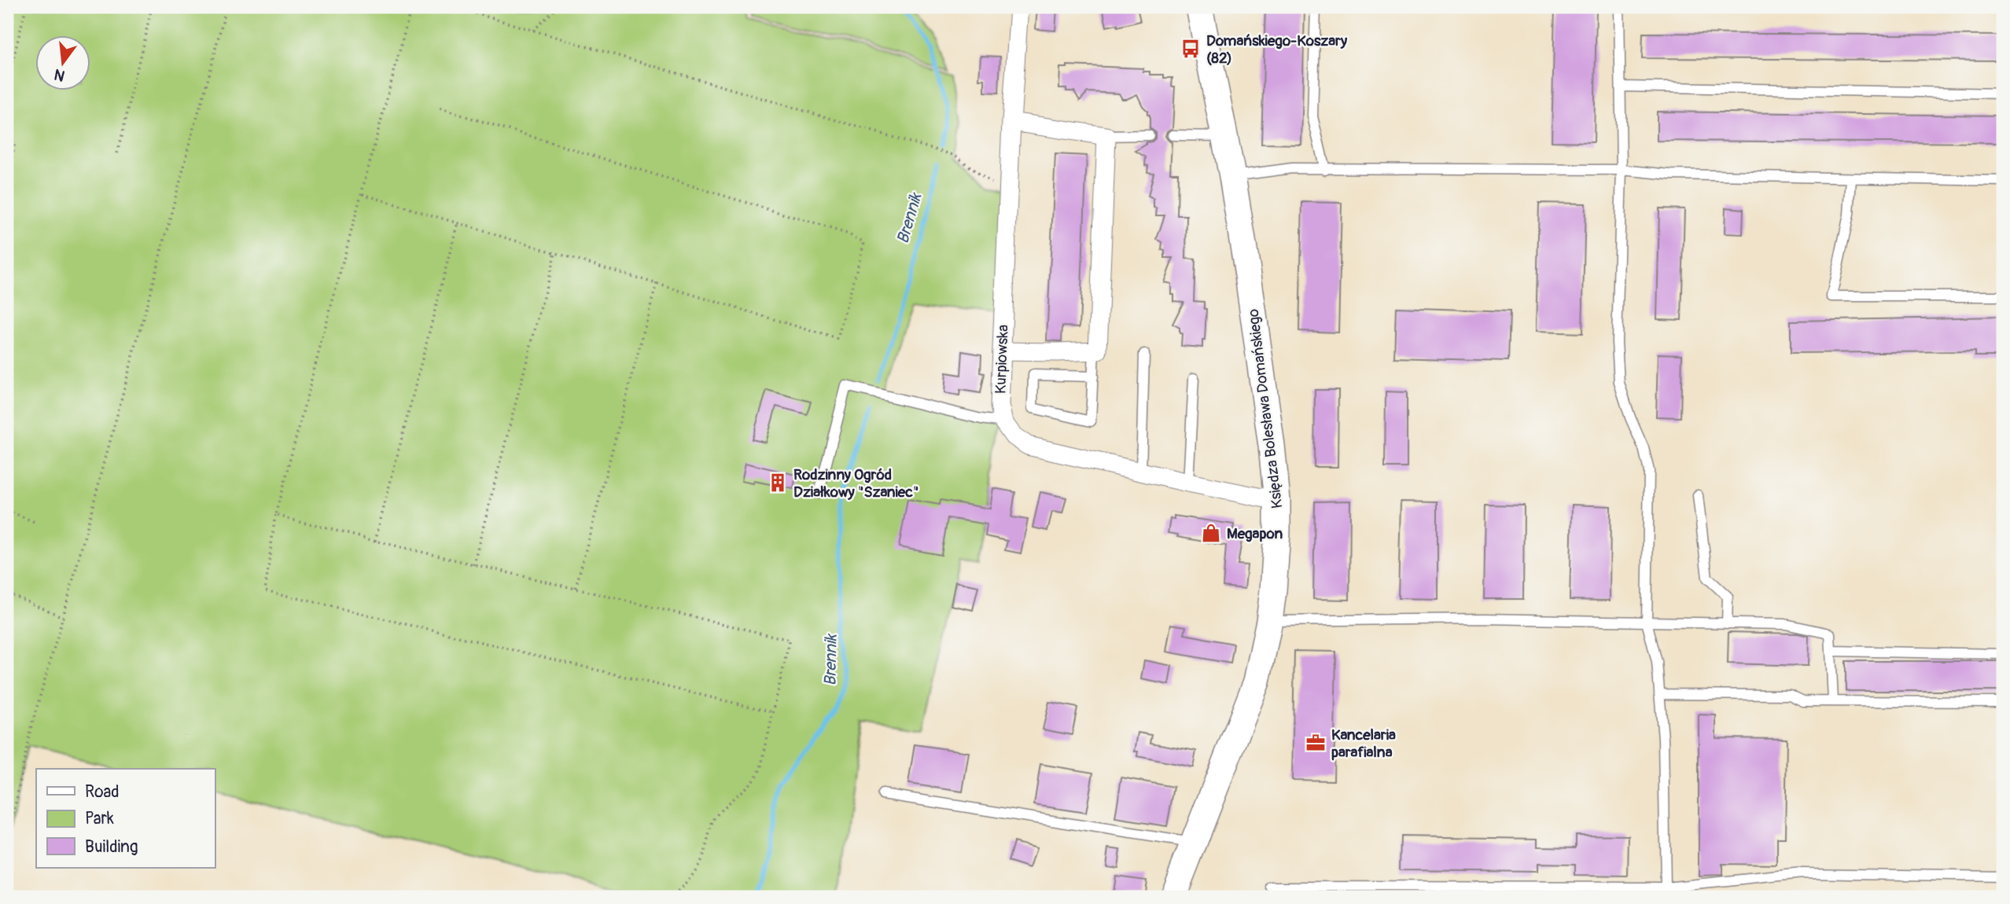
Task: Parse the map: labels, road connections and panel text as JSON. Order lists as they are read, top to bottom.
{
  "streets": {
    "main road": ["Księdza Bolesława Domańskiego"],
    "street": ["Kurpiowska"]
  },
  "water": ["Brennik"],
  "places": {
    "bus stop": ["Domańskiego-Koszary (82)"],
    "building": ["Rodzinny Ogród Działkowy \"Szaniec\""],
    "shop": ["Megapon"],
    "office": ["Kancelaria parafialna"]
  },
  "legend": ["Road", "Park", "Building"],
  "north": "bottom"
}
